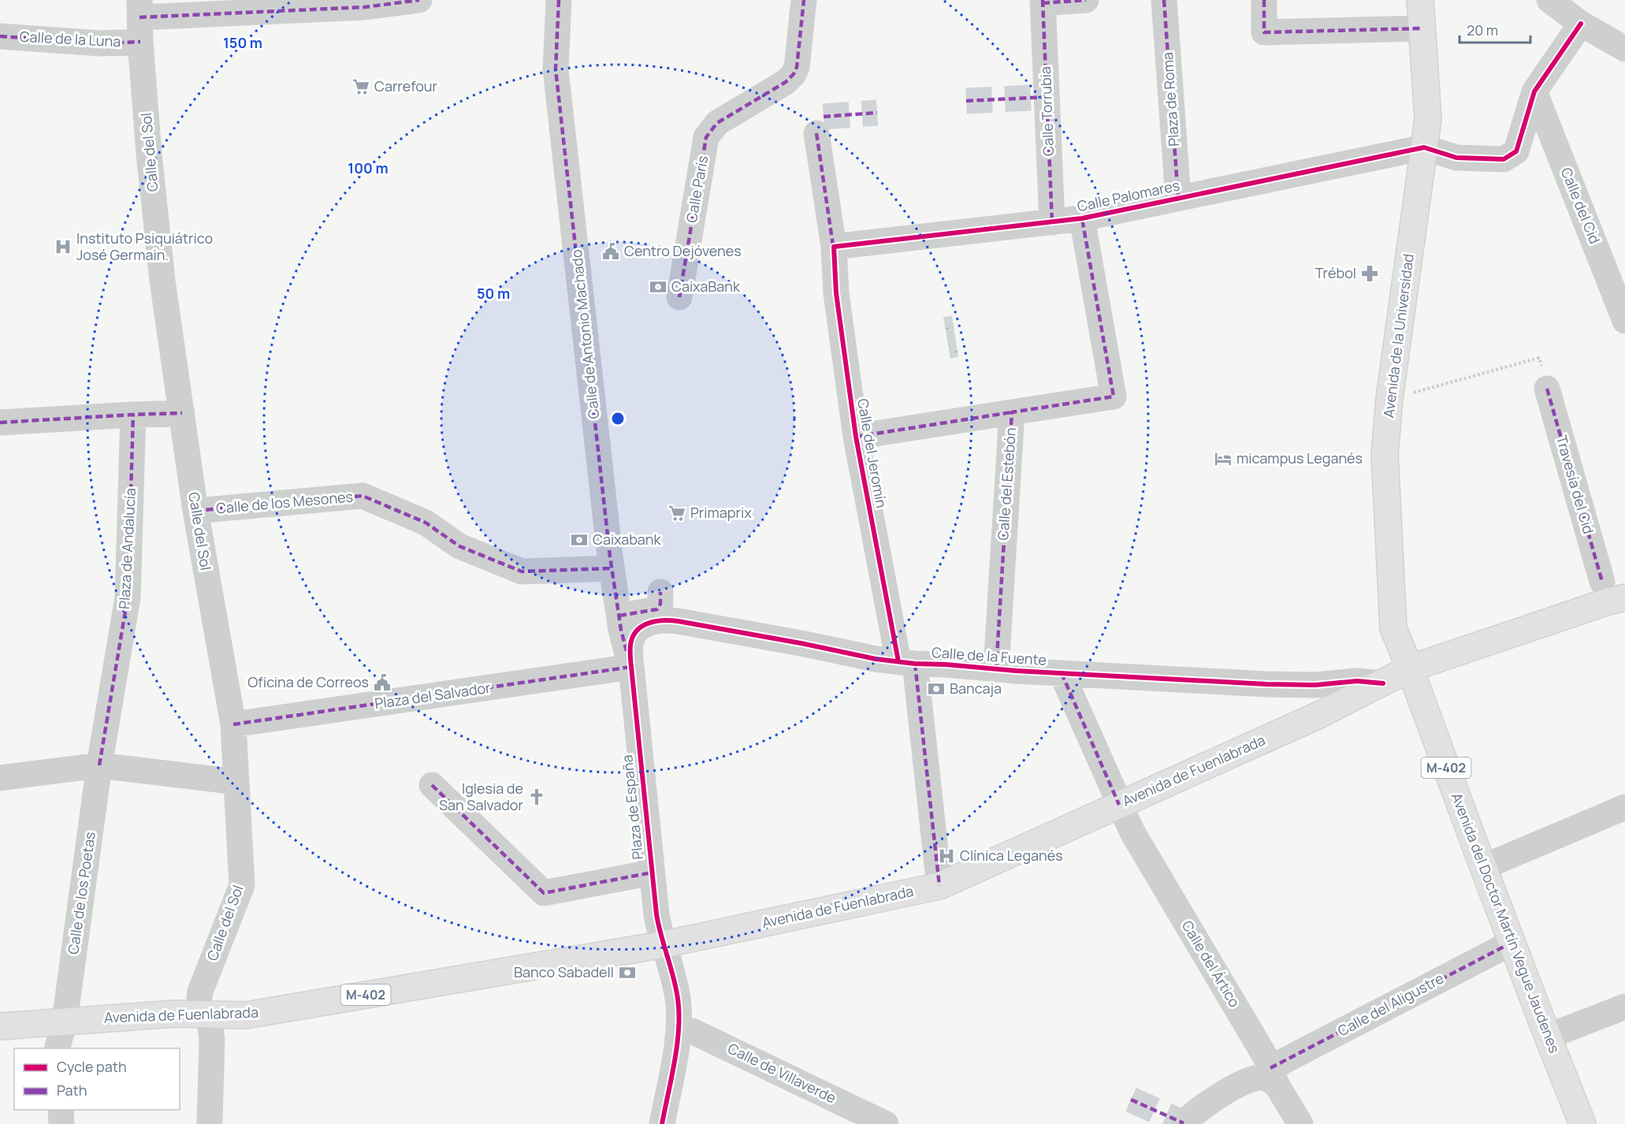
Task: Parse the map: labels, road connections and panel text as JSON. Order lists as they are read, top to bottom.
{
  "streets": {
    "main road": [
      "Avenida de la Universidad",
      "M-402",
      "Avenida de Fuenlabrada",
      "Avenida del Doctor Martín Vegue Jaudenes"
    ],
    "street": [
      "Calle de la Luna",
      "Plaza de Roma",
      "Calle Torrubia",
      "Calle del Sol",
      "Calle París",
      "Calle Palomares",
      "Calle del Cid",
      "Calle de Antonio Machado",
      "Calle del Jeromín",
      "Calle del Estebón",
      "Travesía del Cid",
      "Calle de los Mesones",
      "Plaza de Andalucía",
      "Calle de la Fuente",
      "Plaza del Salvador",
      "Plaza de España",
      "Calle de los Poetas",
      "Calle del Ártico",
      "Calle del Aligustre",
      "Calle de Villaverde"
    ]
  },
  "crossings": [
    ["Calle de la Luna", "Calle del Sol"],
    ["Plaza de Roma", "Calle Palomares"],
    ["Calle Torrubia", "Calle Palomares"],
    ["Calle del Sol", "Calle de los Mesones"],
    ["Calle del Sol", "Plaza del Salvador"],
    ["Calle del Sol", "Avenida de Fuenlabrada"],
    ["Calle Palomares", "Avenida de la Universidad"],
    ["Calle Palomares", "Calle del Jeromín"],
    ["Calle Palomares", "Calle del Estebón"],
    ["Calle de Antonio Machado", "Calle de los Mesones"],
    ["Calle de Antonio Machado", "Calle de la Fuente"],
    ["Calle de Antonio Machado", "Plaza del Salvador"],
    ["Calle de Antonio Machado", "Plaza de España"],
    ["Avenida de la Universidad", "Avenida de Fuenlabrada"],
    ["Avenida de la Universidad", "Avenida del Doctor Martín Vegue Jaudenes"],
    ["Calle del Jeromín", "Calle del Estebón"],
    ["Calle del Jeromín", "Calle de la Fuente"],
    ["Calle del Jeromín", "Avenida de Fuenlabrada"],
    ["Calle del Estebón", "Calle de la Fuente"],
    ["Plaza de Andalucía", "Calle de los Poetas"],
    ["Calle de la Fuente", "Plaza del Salvador"],
    ["Calle de la Fuente", "Avenida de Fuenlabrada"],
    ["Calle de la Fuente", "Plaza de España"],
    ["Calle de la Fuente", "Calle del Ártico"],
    ["Plaza del Salvador", "Plaza de España"],
    ["Avenida de Fuenlabrada", "Plaza de España"],
    ["Avenida de Fuenlabrada", "Calle de los Poetas"],
    ["Avenida de Fuenlabrada", "Avenida del Doctor Martín Vegue Jaudenes"],
    ["Avenida de Fuenlabrada", "Calle del Ártico"],
    ["Plaza de España", "Calle de Villaverde"],
    ["Avenida del Doctor Martín Vegue Jaudenes", "Calle del Aligustre"],
    ["Calle del Ártico", "Calle del Aligustre"]
  ],
  "places": {
    "supermarket": ["Carrefour", "Primaprix"],
    "hospital": ["Instituto Psiquiátrico José Germain.", "Clínica Leganés"],
    "public building": ["Centro Dejóvenes", "Oficina de Correos"],
    "pharmacy": ["Trébol"],
    "bank": [
      "CaixaBank",
      "Caixabank",
      "Bancaja",
      "Banco Sabadell"
    ],
    "hotel": ["micampus Leganés"],
    "church": ["Iglesia de San Salvador"]
  },
  "legend": ["Cycle path", "Path"],
  "scale_bar": "20 m",
  "rings": ["150 m", "100 m", "50 m"]
}
